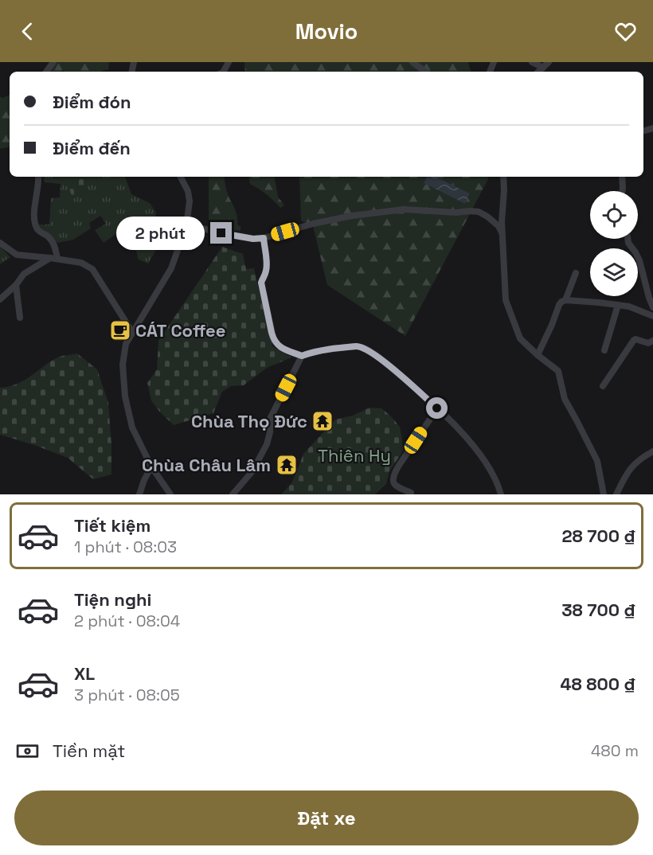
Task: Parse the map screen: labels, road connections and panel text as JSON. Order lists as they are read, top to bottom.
{
  "parks": ["Thiên Hy"],
  "places": {
    "cafe": ["CÁT Coffee"],
    "temple": ["Chùa Thọ Đức", "Chùa Châu Lâm"]
  },
  "page": {
    "header": "Movio",
    "banner": ["Điểm đón", "Điểm đến"],
    "bubble": "2 phút",
    "list": [
      {
        "name": "Tiết kiệm",
        "note": "1 phút · 08:03",
        "value": "28 700 ₫"
      },
      {
        "name": "Tiện nghi",
        "note": "2 phút · 08:04",
        "value": "38 700 ₫"
      },
      {
        "name": "XL",
        "note": "3 phút · 08:05",
        "value": "48 800 ₫"
      }
    ],
    "pay": ["Tiền mặt", "480 m"],
    "buttons": "Đặt xe"
  }
}
